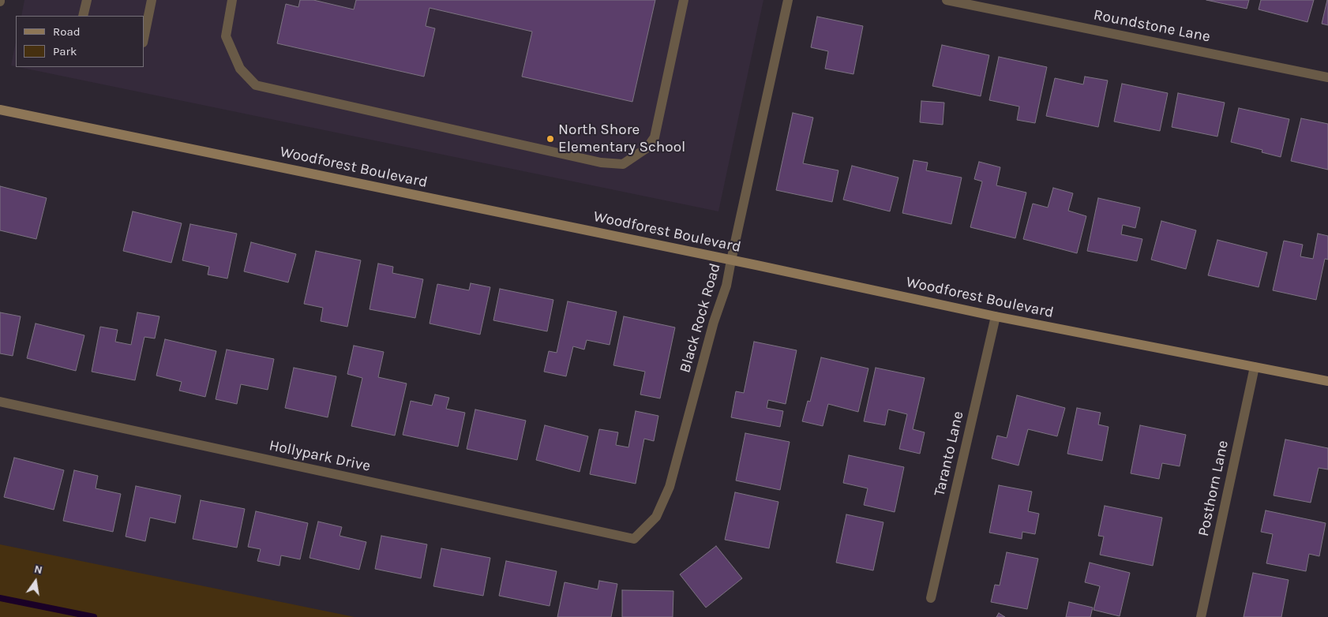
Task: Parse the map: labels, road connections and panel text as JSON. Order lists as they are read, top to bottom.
{
  "streets": {
    "main road": ["Woodforest Boulevard"],
    "street": [
      "Roundstone Lane",
      "Black Rock Road",
      "Taranto Lane",
      "Hollypark Drive",
      "Posthorn Lane"
    ]
  },
  "crossings": [
    ["Woodforest Boulevard", "Black Rock Road"],
    ["Woodforest Boulevard", "Taranto Lane"],
    ["Woodforest Boulevard", "Posthorn Lane"],
    ["Black Rock Road", "Hollypark Drive"]
  ],
  "places": ["North Shore Elementary School"],
  "legend": ["Road", "Park"],
  "north": "top"
}
